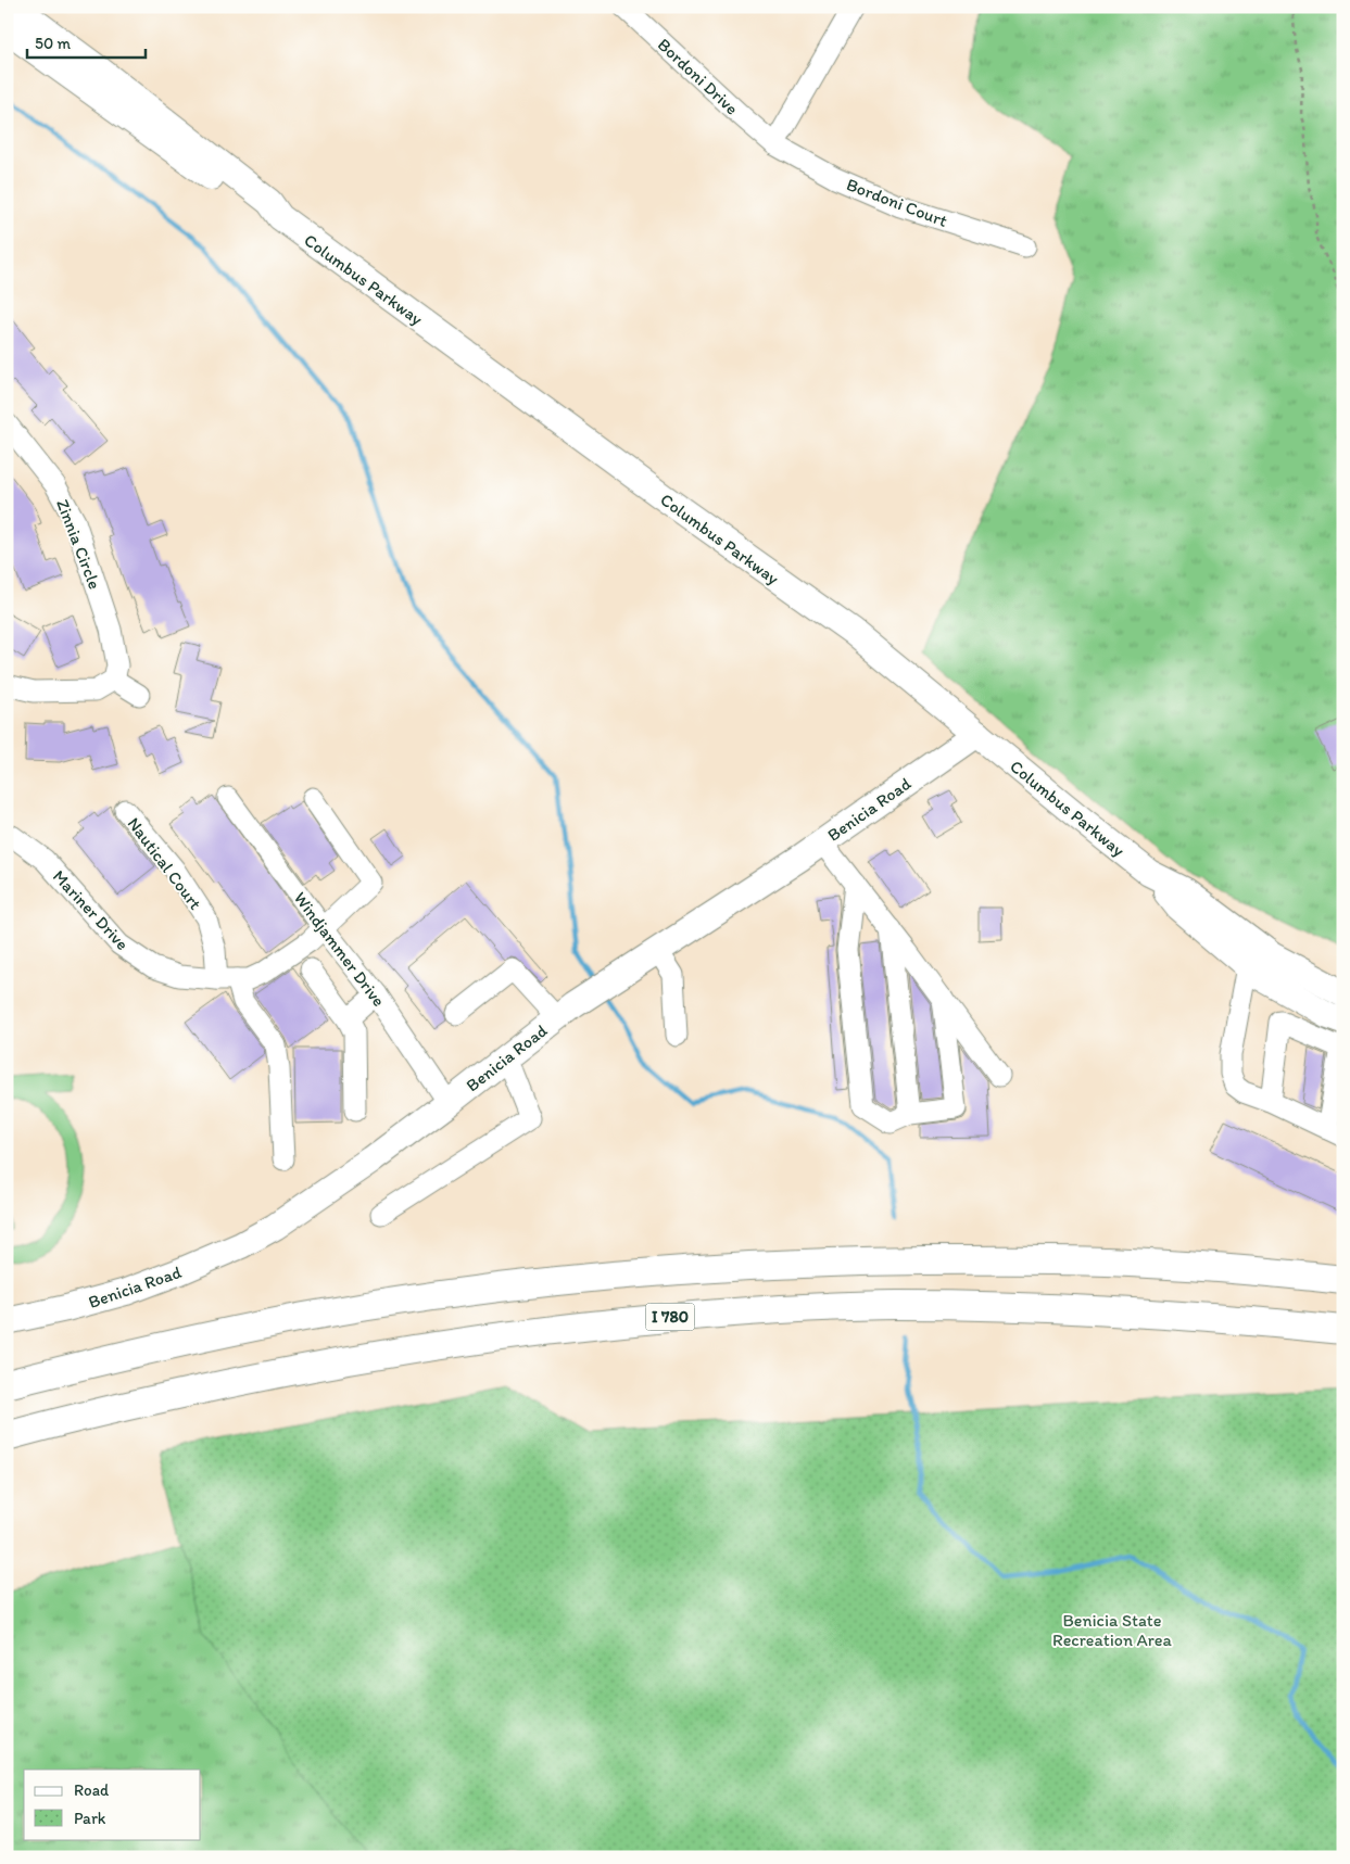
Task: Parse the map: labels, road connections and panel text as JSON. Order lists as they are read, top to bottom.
{
  "streets": {
    "highway": ["I 780"],
    "main road": ["Columbus Parkway", "Benicia Road"],
    "street": [
      "Bordoni Drive",
      "Bordoni Court",
      "Zinnia Circle",
      "Nautical Court",
      "Mariner Drive",
      "Windjammer Drive"
    ]
  },
  "crossings": [
    ["Bordoni Drive", "Bordoni Court"],
    ["Columbus Parkway", "Benicia Road"],
    ["Benicia Road", "Windjammer Drive"],
    ["Nautical Court", "Mariner Drive"],
    ["Mariner Drive", "Windjammer Drive"]
  ],
  "parks": ["Benicia State Recreation Area"],
  "legend": ["Road", "Park"],
  "scale_bar": "50 m"
}
